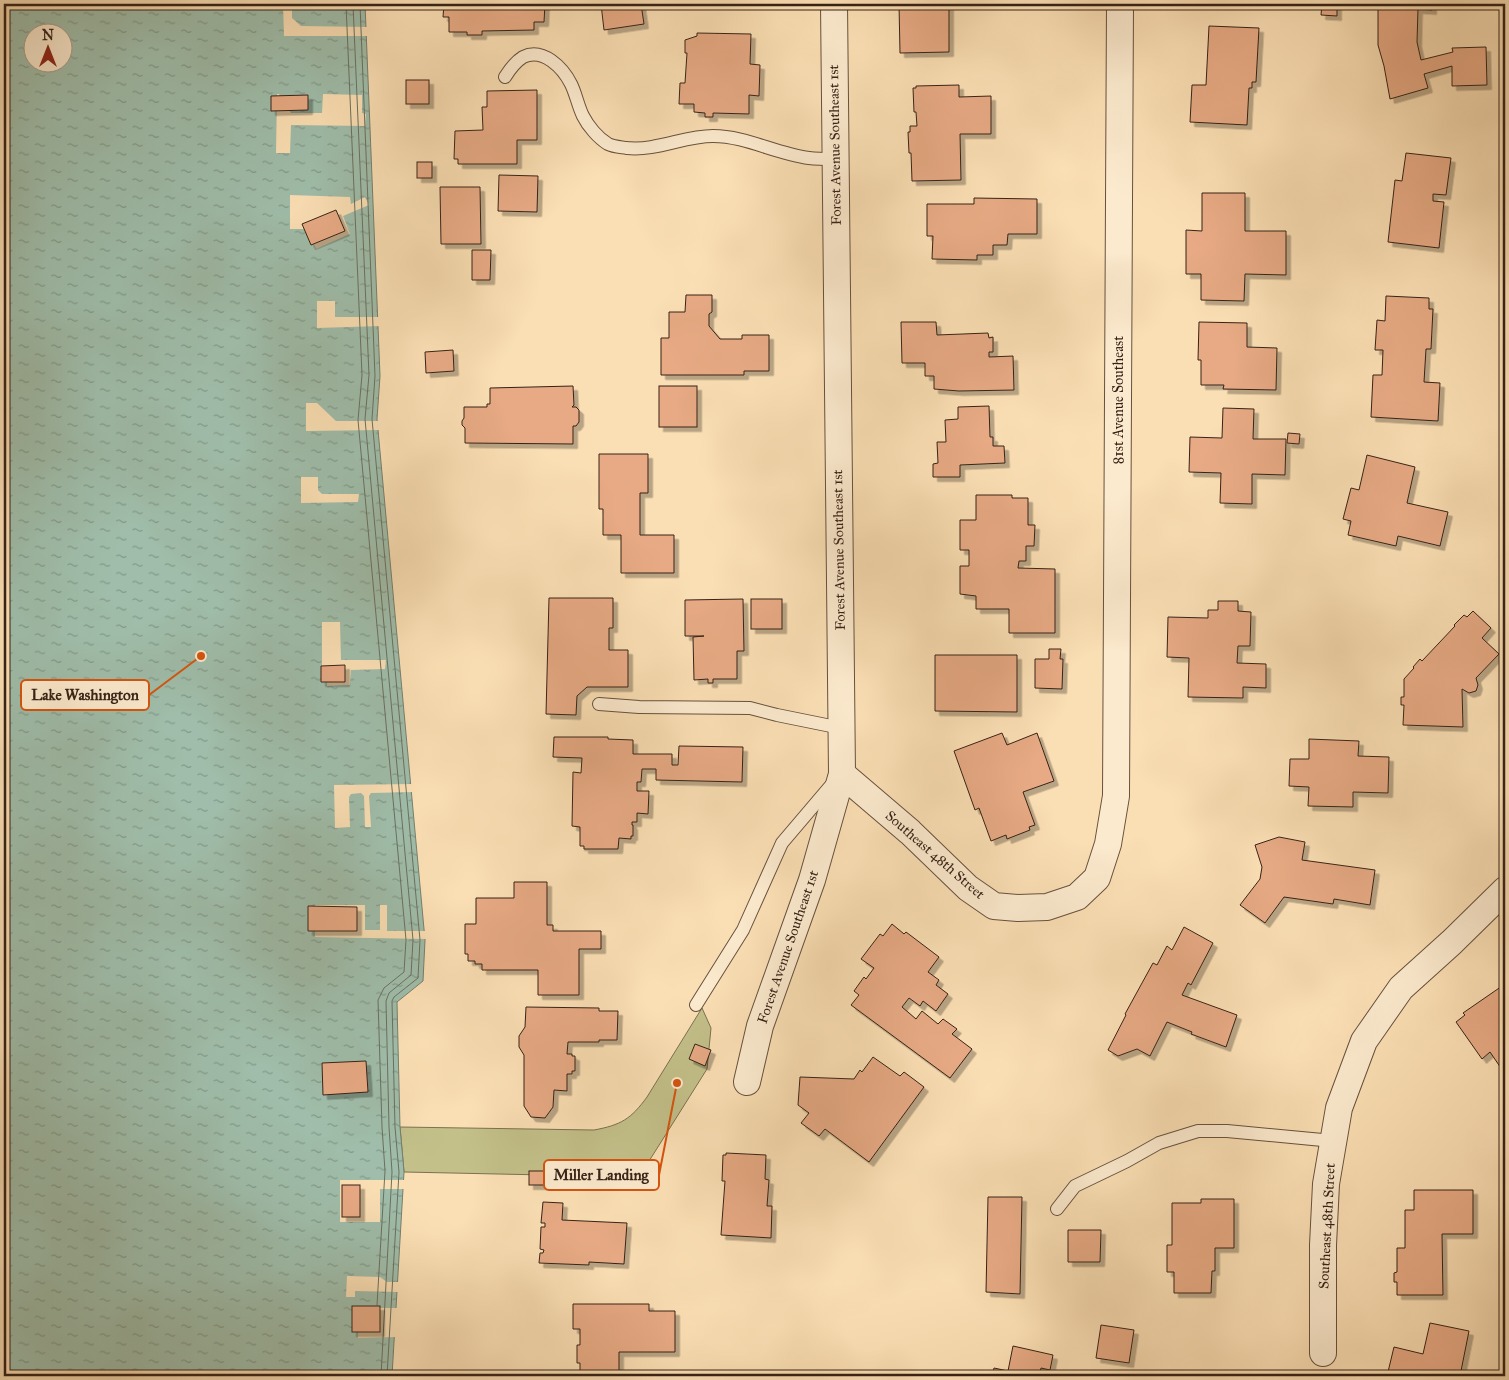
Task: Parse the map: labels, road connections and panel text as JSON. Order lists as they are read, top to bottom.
{
  "streets": {
    "street": ["Forest Avenue Southeast 1st", "81st Avenue Southeast", "Southeast 48th Street"]
  },
  "crossings": [
    ["Forest Avenue Southeast 1st", "Southeast 48th Street"],
    ["81st Avenue Southeast", "Southeast 48th Street"]
  ],
  "places": ["Lake Washington", "Miller Landing"],
  "north": "top"
}
